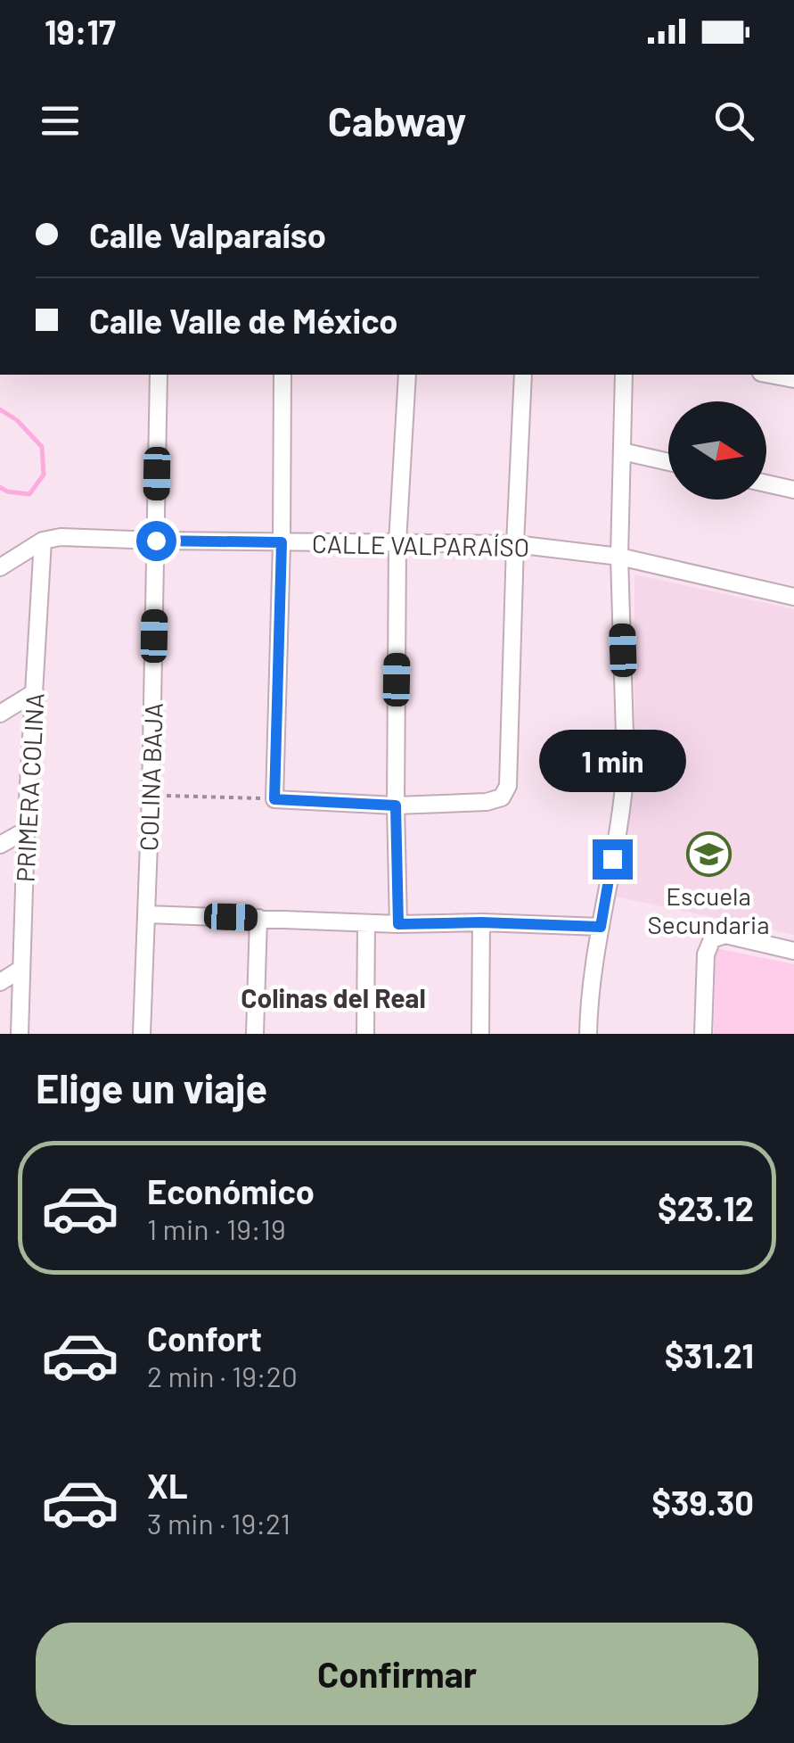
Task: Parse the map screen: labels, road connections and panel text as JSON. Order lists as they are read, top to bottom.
{
  "streets": {
    "street": ["CALLE VALPARAÍSO", "COLINA BAJA", "PRIMERA COLINA"]
  },
  "crossings": [
    ["CALLE VALPARAÍSO", "COLINA BAJA"],
    ["CALLE VALPARAÍSO", "PRIMERA COLINA"]
  ],
  "districts": ["Colinas del Real"],
  "places": {
    "school or university": ["Escuela Secundaria"]
  },
  "north": "right",
  "page": {
    "status": "19:17",
    "header": "Cabway",
    "banner": ["Calle Valparaíso", "Calle Valle de México"],
    "bubble": "1 min",
    "heading": "Elige un viaje",
    "list": [
      {
        "name": "Económico",
        "note": "1 min · 19:19",
        "value": "$23.12"
      },
      {
        "name": "Confort",
        "note": "2 min · 19:20",
        "value": "$31.21"
      },
      {
        "name": "XL",
        "note": "3 min · 19:21",
        "value": "$39.30"
      }
    ],
    "buttons": "Confirmar"
  }
}
